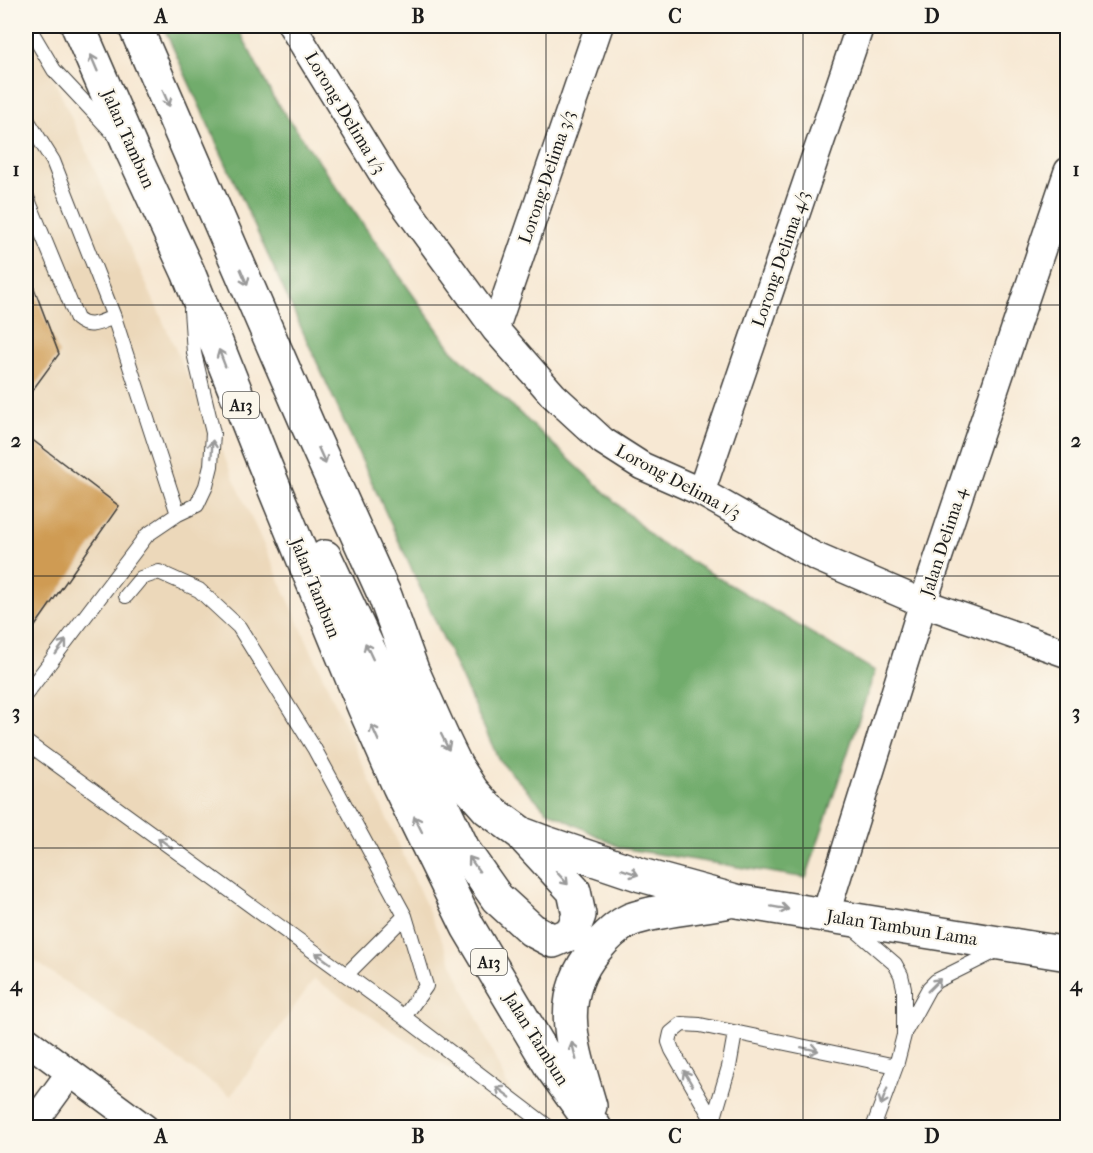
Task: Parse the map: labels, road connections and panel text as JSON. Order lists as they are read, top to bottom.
{
  "streets": {
    "main road": ["Jalan Tambun", "A13", "Jalan Tambun Lama"],
    "street": [
      "Lorong Delima 1/3",
      "Lorong Delima 3/3",
      "Lorong Delima 4/3",
      "Jalan Delima 4"
    ]
  },
  "crossings": [
    ["Lorong Delima 1/3", "Lorong Delima 3/3"],
    ["Lorong Delima 1/3", "Lorong Delima 4/3"],
    ["Lorong Delima 1/3", "Jalan Delima 4"],
    ["Jalan Delima 4", "Jalan Tambun Lama"]
  ],
  "grid": {
    "columns": [
      "A",
      "B",
      "C",
      "D"
    ],
    "rows": [
      "1",
      "2",
      "3",
      "4"
    ]
  }
}
